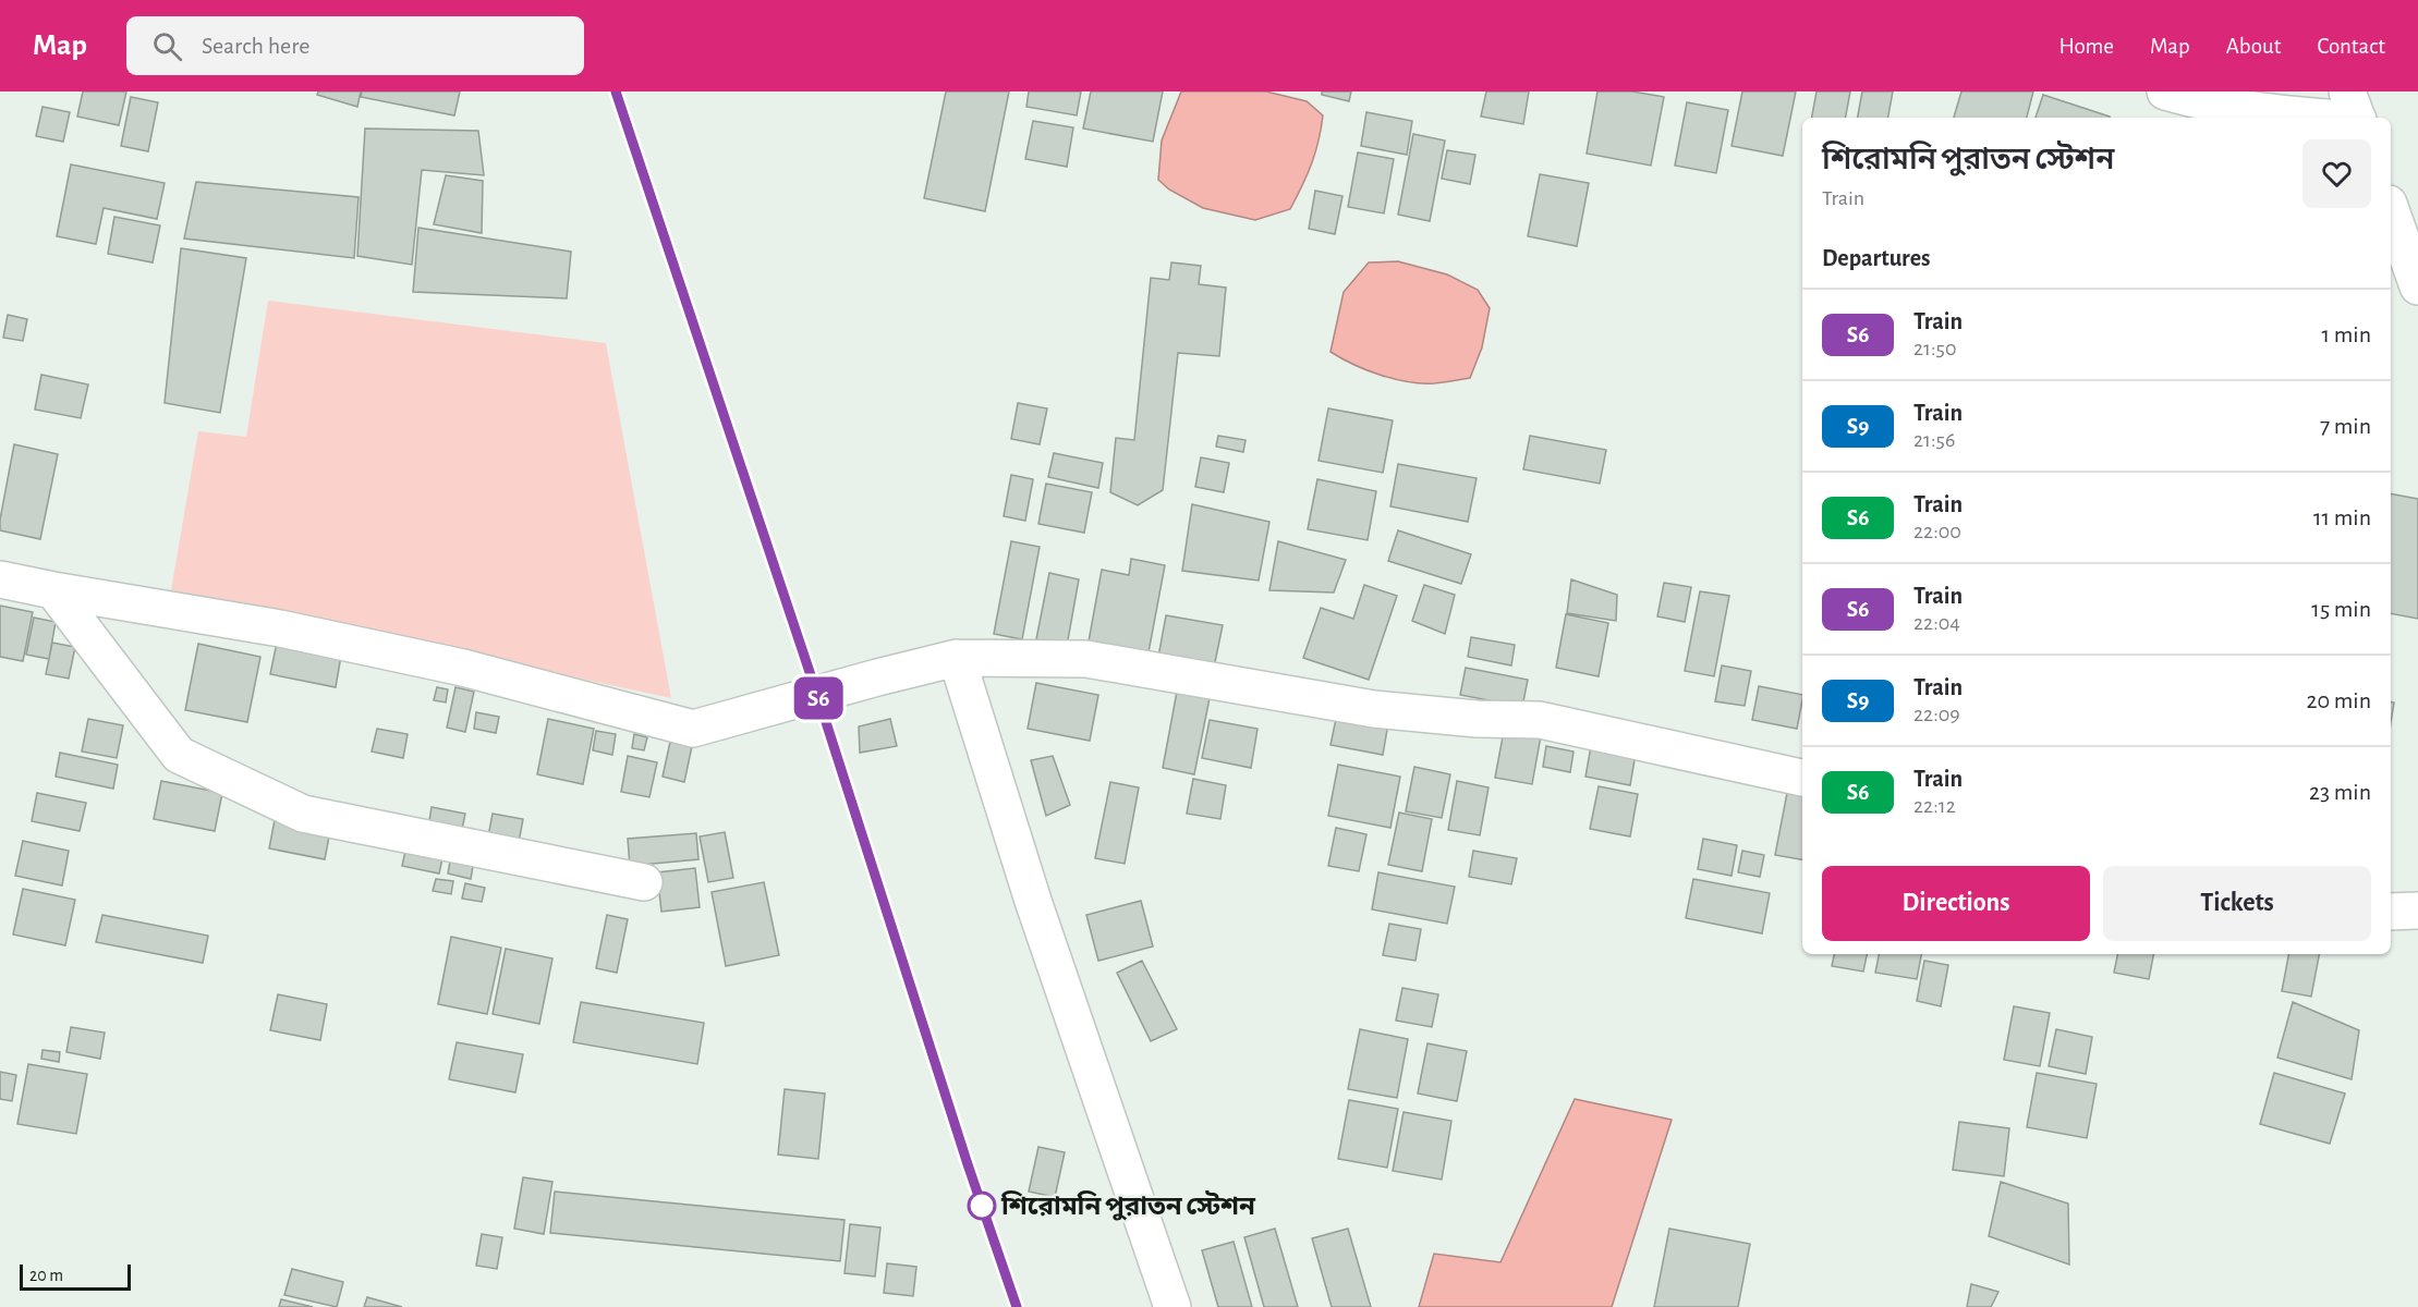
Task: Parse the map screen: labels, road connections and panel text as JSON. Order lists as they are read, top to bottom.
{
  "places": ["শিরোমনি পুরাতন স্টেশন"],
  "scale_bar": "20 m",
  "page": {
    "header": "Map",
    "search": "Search here",
    "nav": [
      "Home",
      "Map",
      "About",
      "Contact"
    ],
    "on_map": "S6",
    "heading": [
      ["শিরোমনি পুরাতন স্টেশন", "Train"],
      "Departures"
    ],
    "list": [
      {
        "mark": "S6",
        "name": "Train",
        "note": "21:50",
        "value": "1 min"
      },
      {
        "mark": "S9",
        "name": "Train",
        "note": "21:56",
        "value": "7 min"
      },
      {
        "mark": "S6",
        "name": "Train",
        "note": "22:00",
        "value": "11 min"
      },
      {
        "mark": "S6",
        "name": "Train",
        "note": "22:04",
        "value": "15 min"
      },
      {
        "mark": "S9",
        "name": "Train",
        "note": "22:09",
        "value": "20 min"
      },
      {
        "mark": "S6",
        "name": "Train",
        "note": "22:12",
        "value": "23 min"
      }
    ],
    "buttons": ["Directions", "Tickets"],
    "scale": "20 m"
  }
}
